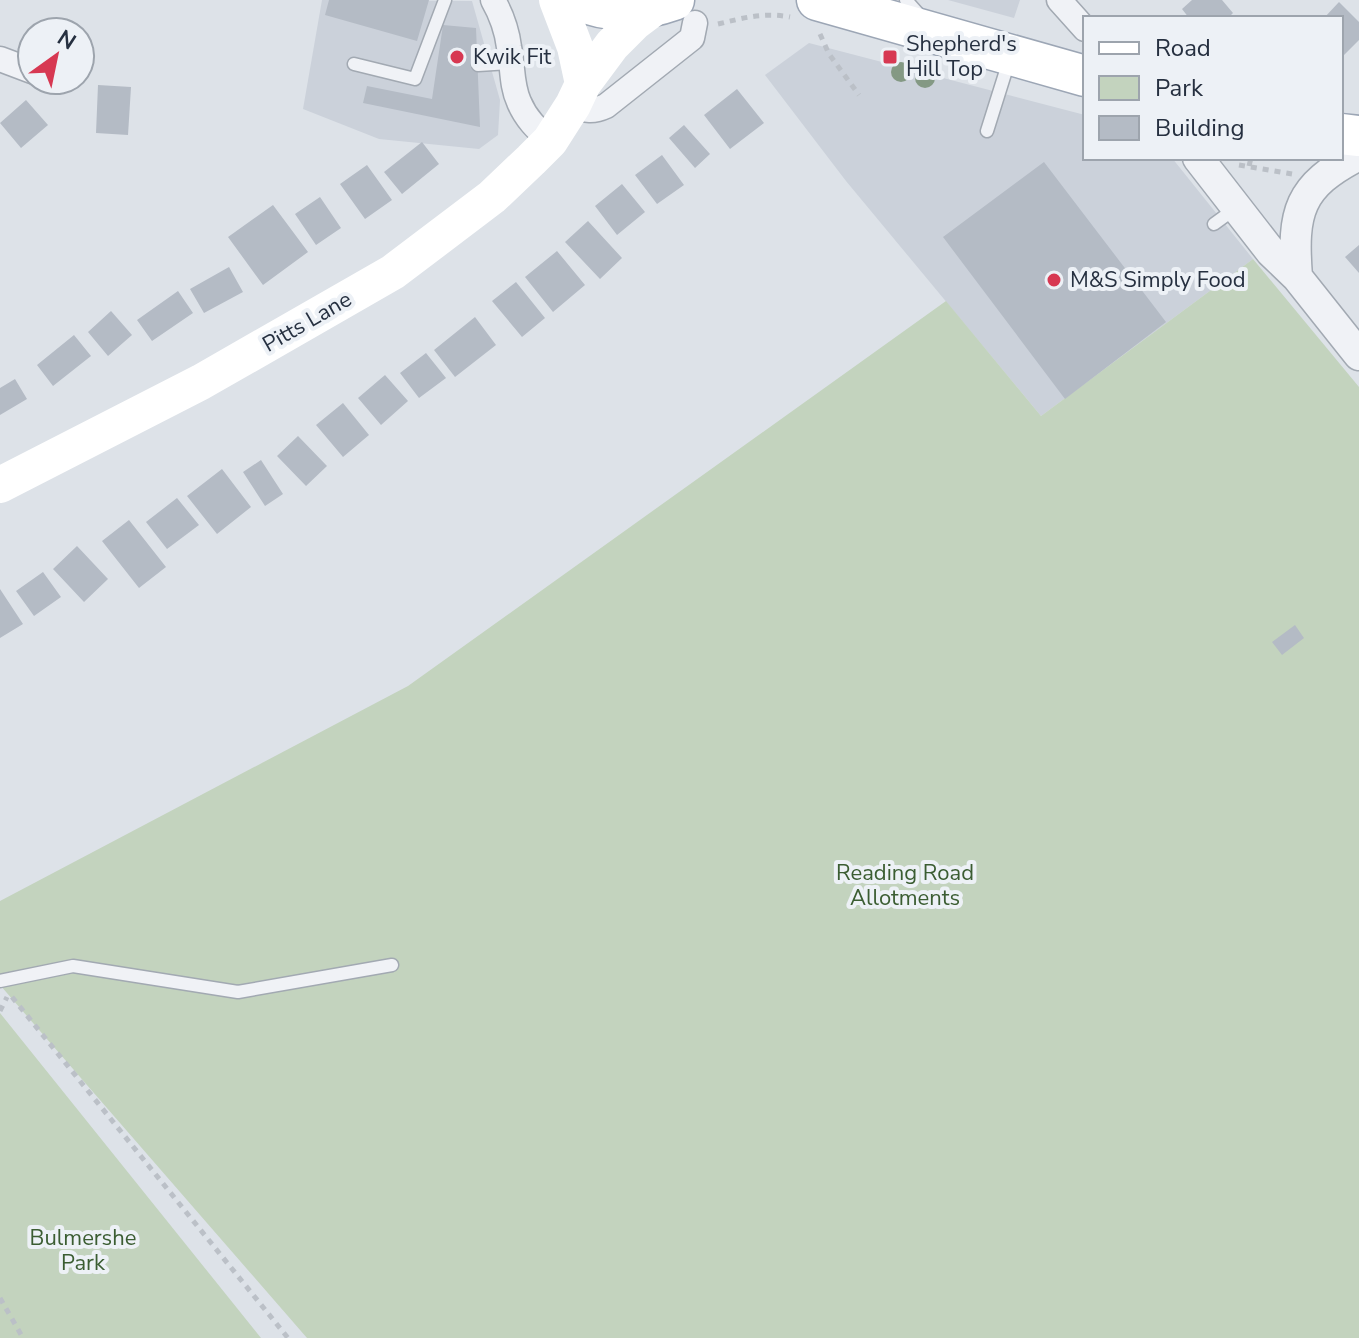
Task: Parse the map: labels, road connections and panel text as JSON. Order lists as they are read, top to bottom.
{
  "streets": {
    "main road": ["Pitts Lane"]
  },
  "parks": ["Reading Road Allotments", "Bulmershe Park"],
  "places": {
    "other": ["Kwik Fit", "M&S Simply Food"],
    "transit": ["Shepherd's Hill Top"]
  },
  "legend": ["Road", "Park", "Building"],
  "north": "top right"
}
